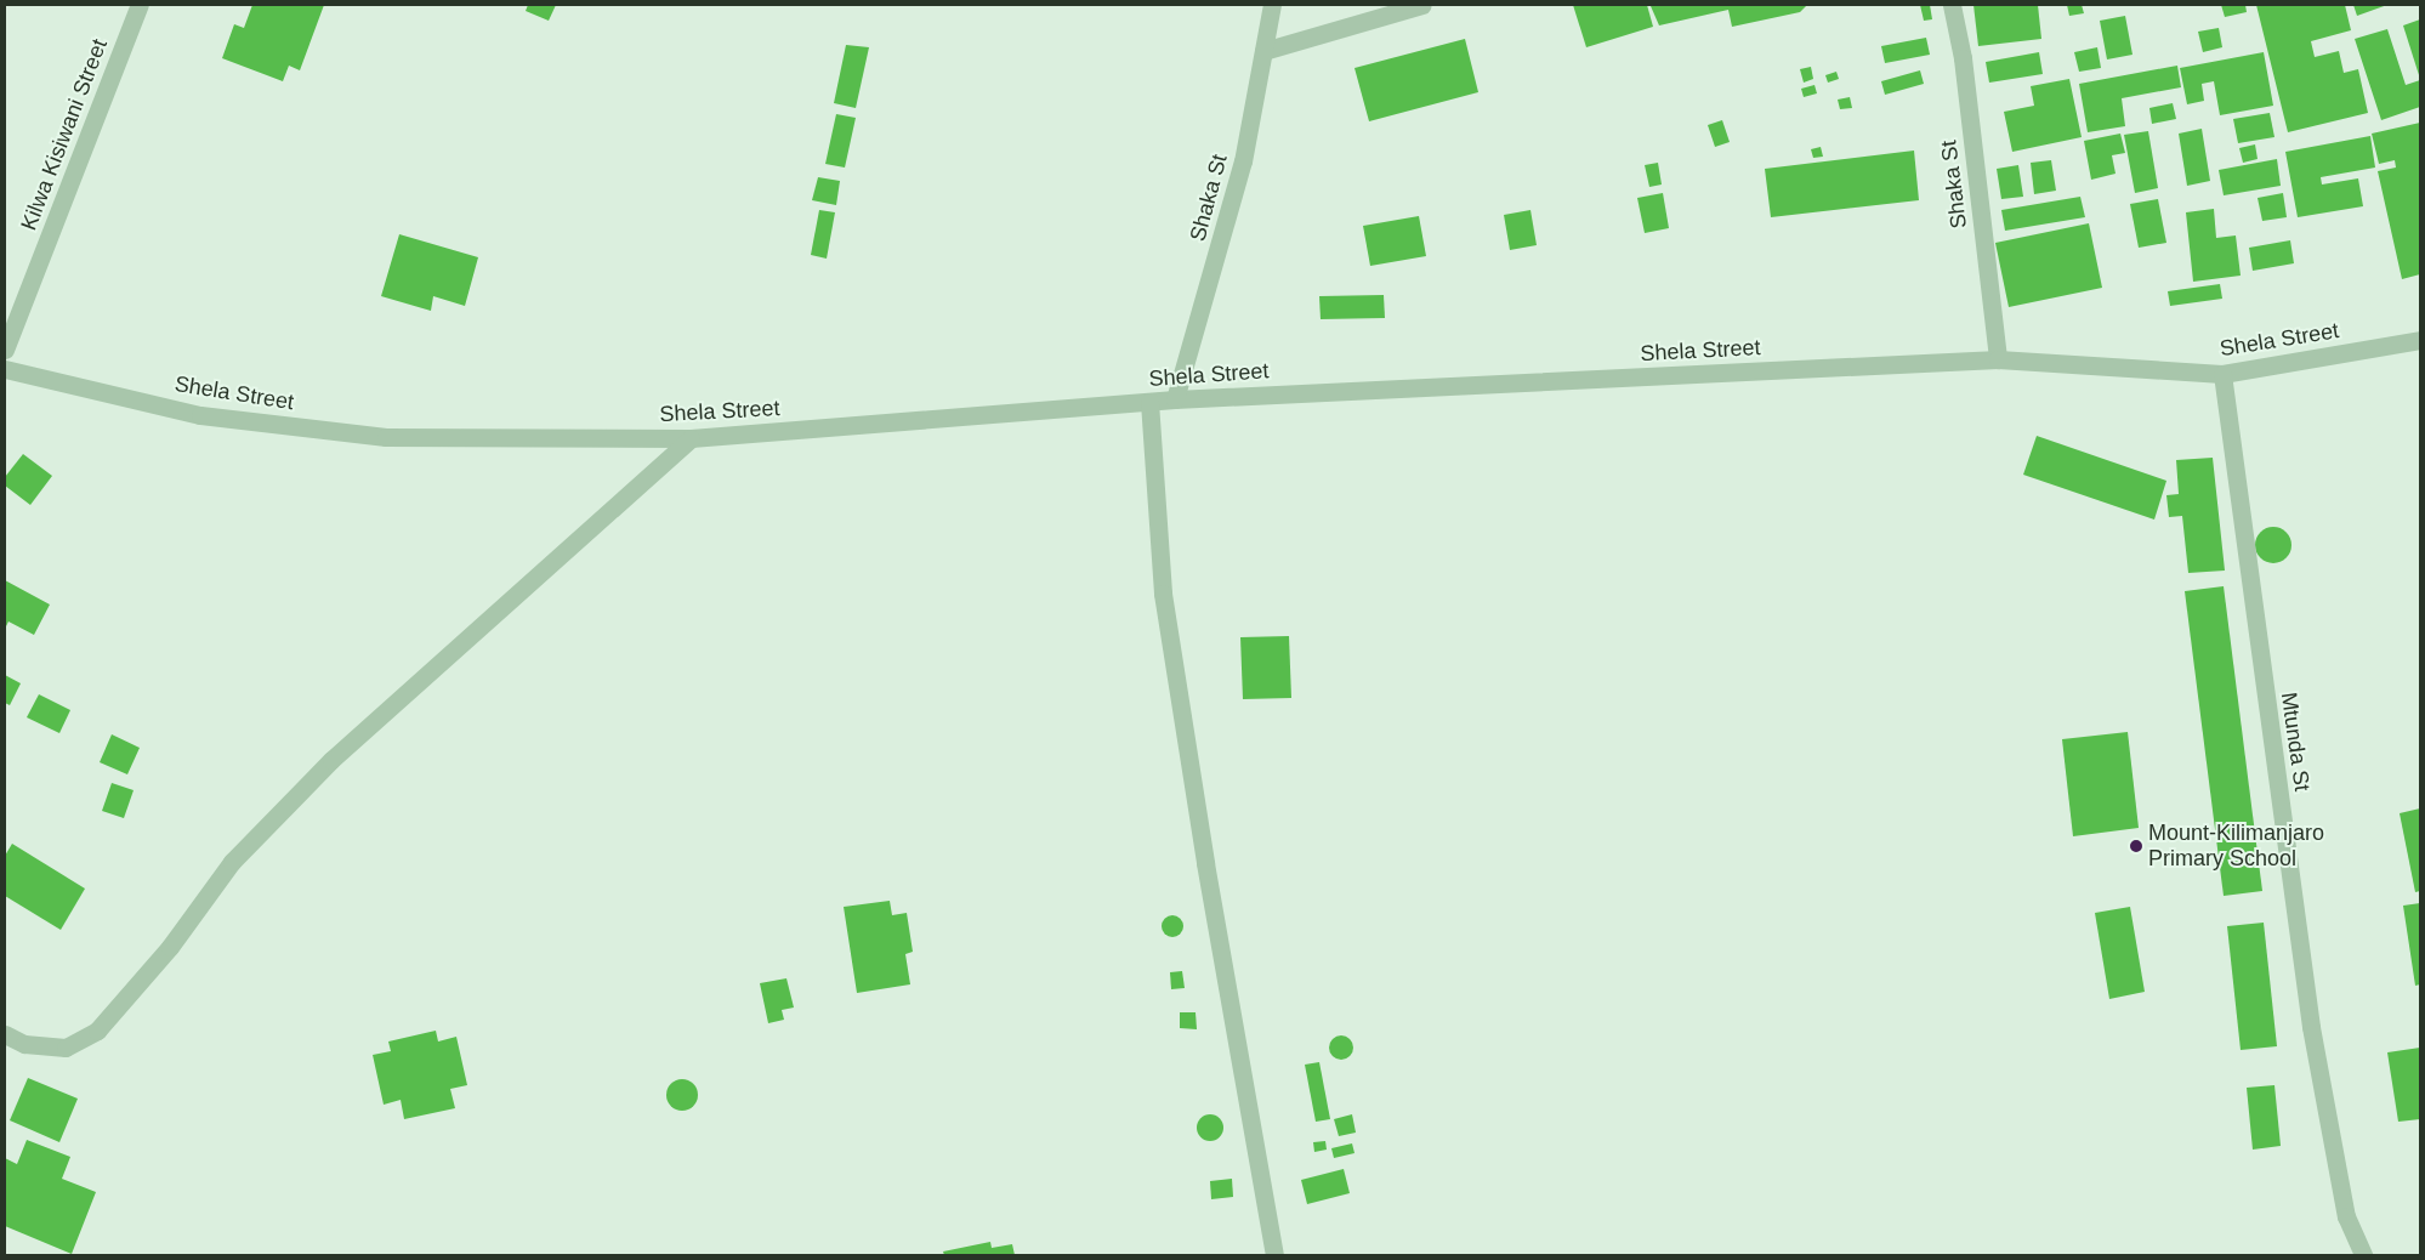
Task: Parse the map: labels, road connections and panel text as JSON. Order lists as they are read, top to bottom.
{
  "streets": {
    "street": [
      "Kilwa Kisiwani Street",
      "Shaka St",
      "Shela Street",
      "Mtunda St"
    ]
  },
  "crossings": [
    ["Shaka St", "Shela Street"],
    ["Shela Street", "Mtunda St"]
  ],
  "places": ["Mount-Kilimanjaro Primary School"]
}
